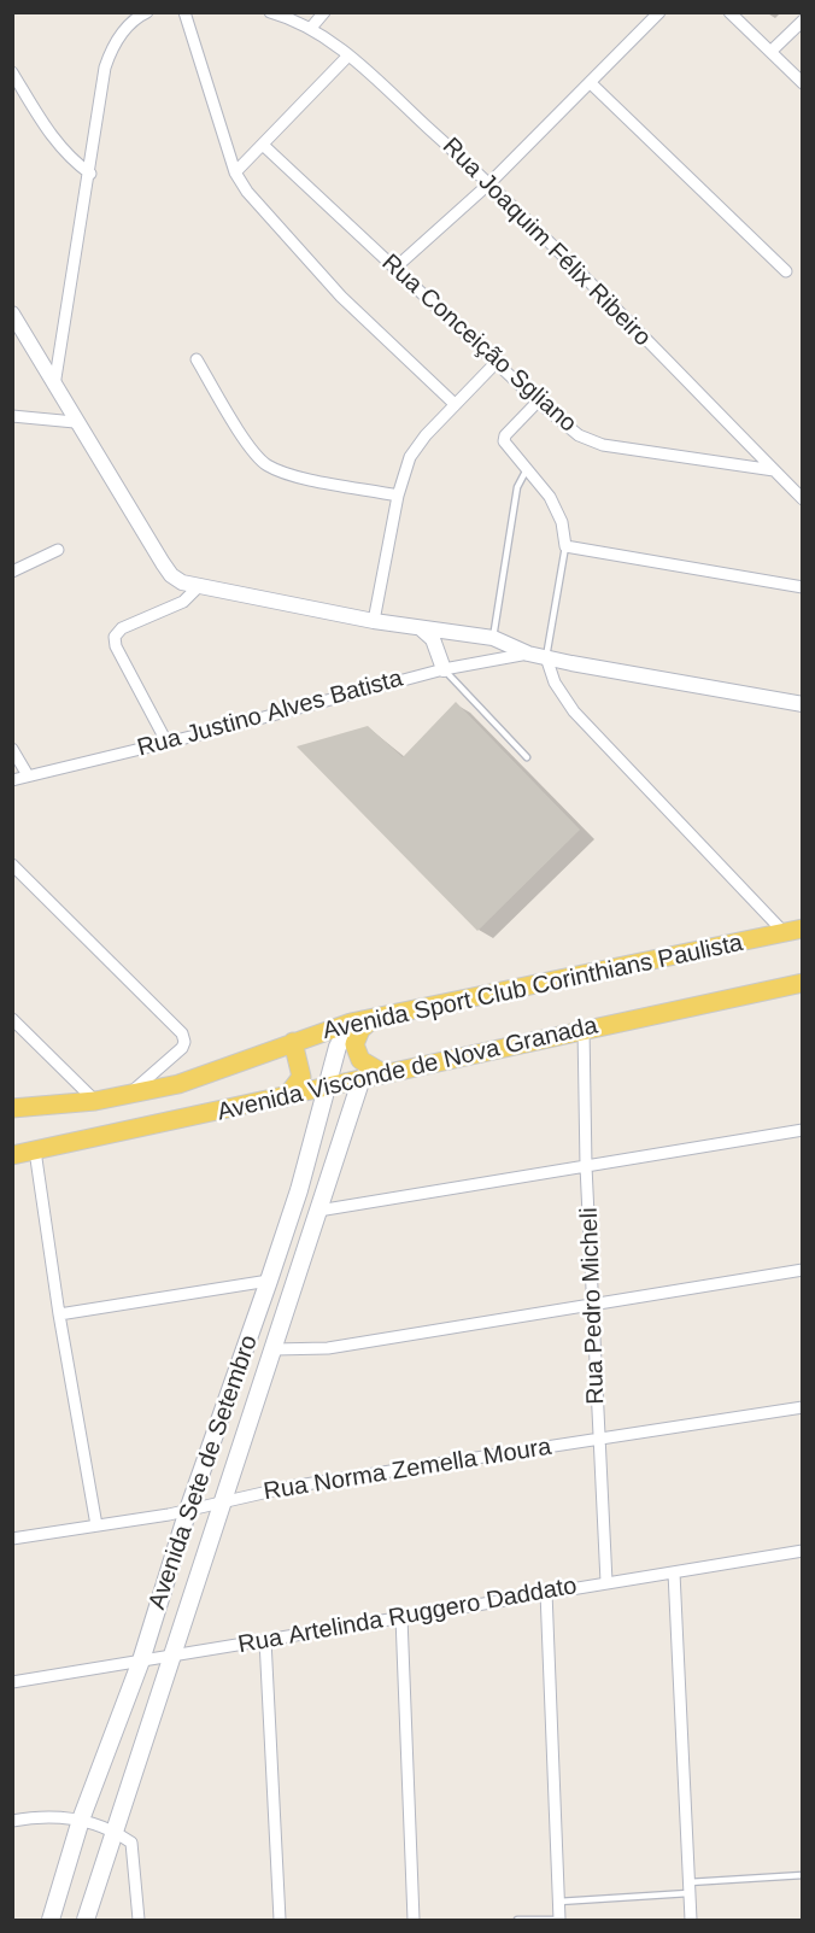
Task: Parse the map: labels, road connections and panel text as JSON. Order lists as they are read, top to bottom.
{
  "streets": {
    "main road": ["Avenida Sport Club Corinthians Paulista", "Avenida Visconde de Nova Granada", "Avenida Sete de Setembro"],
    "street": [
      "Rua Joaquim Félix Ribeiro",
      "Rua Conceição Sgliano",
      "Rua Justino Alves Batista",
      "Rua Pedro Micheli",
      "Rua Norma Zemella Moura",
      "Rua Artelinda Ruggero Daddato"
    ]
  },
  "crossings": [
    ["Rua Joaquim Félix Ribeiro", "Rua Conceição Sgliano"],
    ["Avenida Sport Club Corinthians Paulista", "Avenida Sete de Setembro"],
    ["Avenida Visconde de Nova Granada", "Rua Pedro Micheli"],
    ["Avenida Visconde de Nova Granada", "Avenida Sete de Setembro"],
    ["Rua Pedro Micheli", "Rua Norma Zemella Moura"],
    ["Rua Pedro Micheli", "Rua Artelinda Ruggero Daddato"],
    ["Rua Norma Zemella Moura", "Avenida Sete de Setembro"],
    ["Avenida Sete de Setembro", "Rua Artelinda Ruggero Daddato"]
  ]
}
